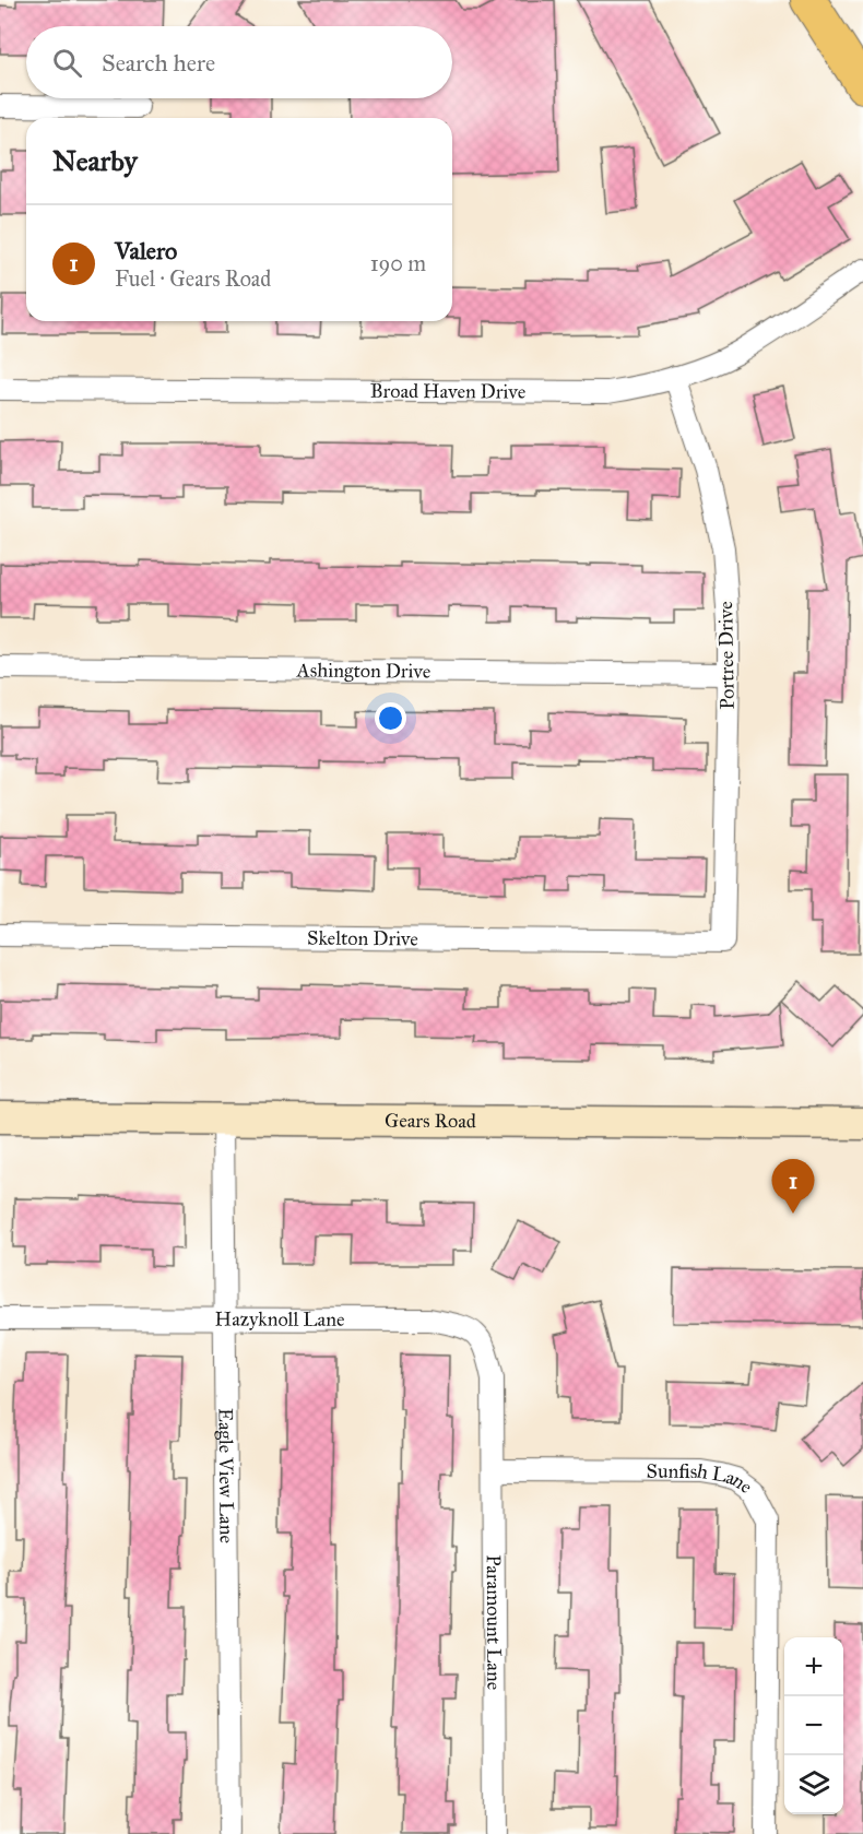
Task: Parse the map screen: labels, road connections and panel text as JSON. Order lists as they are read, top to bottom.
{
  "streets": {
    "main road": ["Gears Road"],
    "street": [
      "Broad Haven Drive",
      "Portree Drive",
      "Ashington Drive",
      "Skelton Drive",
      "Hazyknoll Lane",
      "Eagle View Lane",
      "Sunfish Lane",
      "Paramount Lane"
    ]
  },
  "crossings": [
    ["Broad Haven Drive", "Portree Drive"],
    ["Portree Drive", "Ashington Drive"],
    ["Portree Drive", "Skelton Drive"],
    ["Gears Road", "Eagle View Lane"],
    ["Hazyknoll Lane", "Eagle View Lane"],
    ["Hazyknoll Lane", "Paramount Lane"],
    ["Sunfish Lane", "Paramount Lane"]
  ],
  "page": {
    "search": "Search here",
    "heading": "Nearby",
    "list": [
      {
        "mark": "1",
        "name": "Valero",
        "note": "Fuel · Gears Road",
        "value": "190 m"
      }
    ],
    "pins": "1",
    "map_buttons": ["+", "−"]
  }
}
